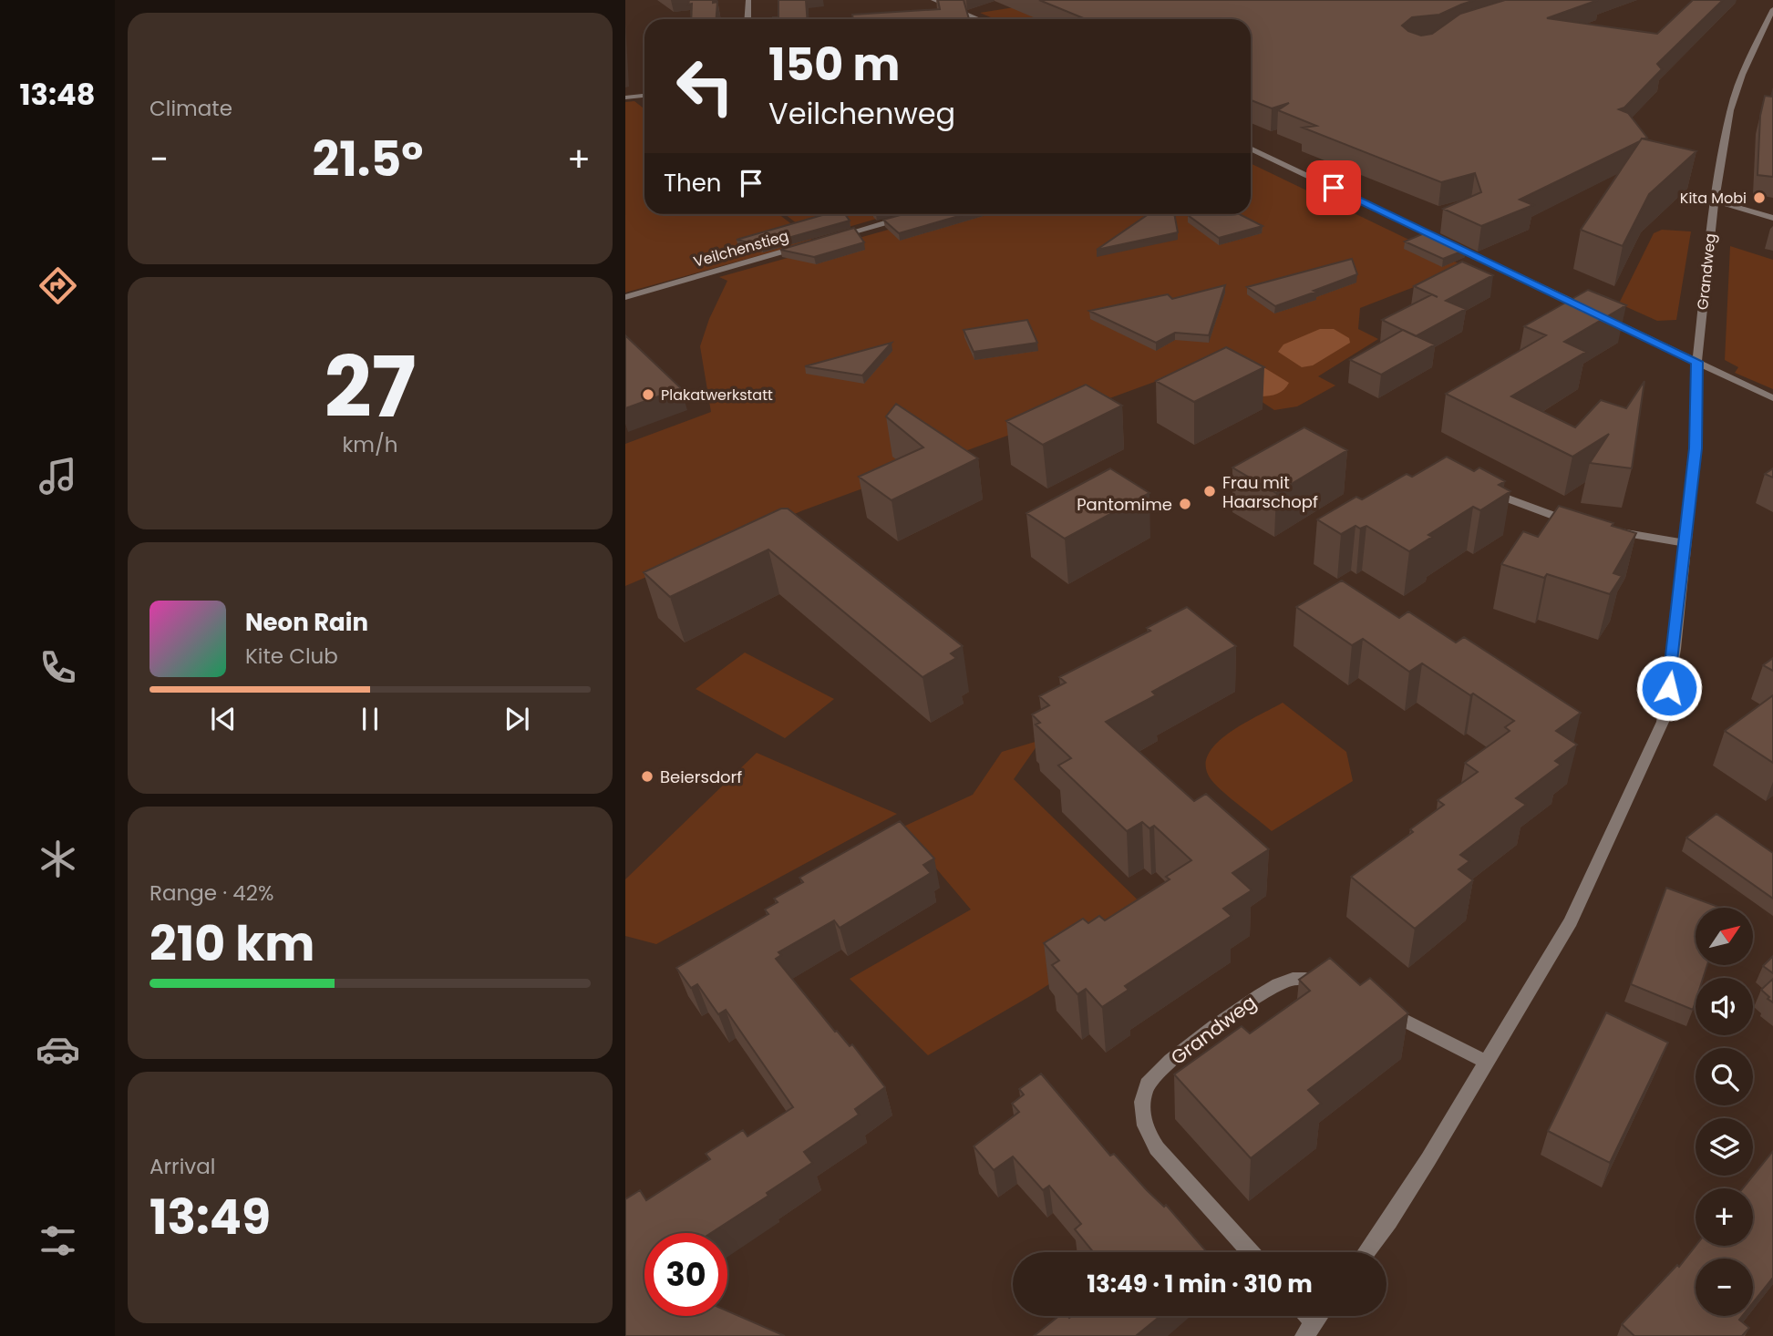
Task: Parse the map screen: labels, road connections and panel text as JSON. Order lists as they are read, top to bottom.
{
  "streets": {
    "street": ["Veilchenstieg", "Grandweg"]
  },
  "places": [
    "Kita Mobi",
    "Plakatwerkstatt",
    "Frau mit Haarschopf",
    "Pantomime",
    "Beiersdorf"
  ],
  "north": "top right",
  "page": {
    "tabs": "13:48",
    "tile": [
      "Climate",
      ["27", "km/h"],
      ["Range · 42%", "210 km"],
      ["Arrival", "13:49"]
    ],
    "turn": ["150 m", "Veilchenweg"],
    "heat": ["−", "21.5°", "+"],
    "then": "Then",
    "song": ["Neon Rain", "Kite Club"],
    "map_buttons": ["+", "−"],
    "limit": "30",
    "trip": "13:49 · 1 min · 310 m"
  }
}
